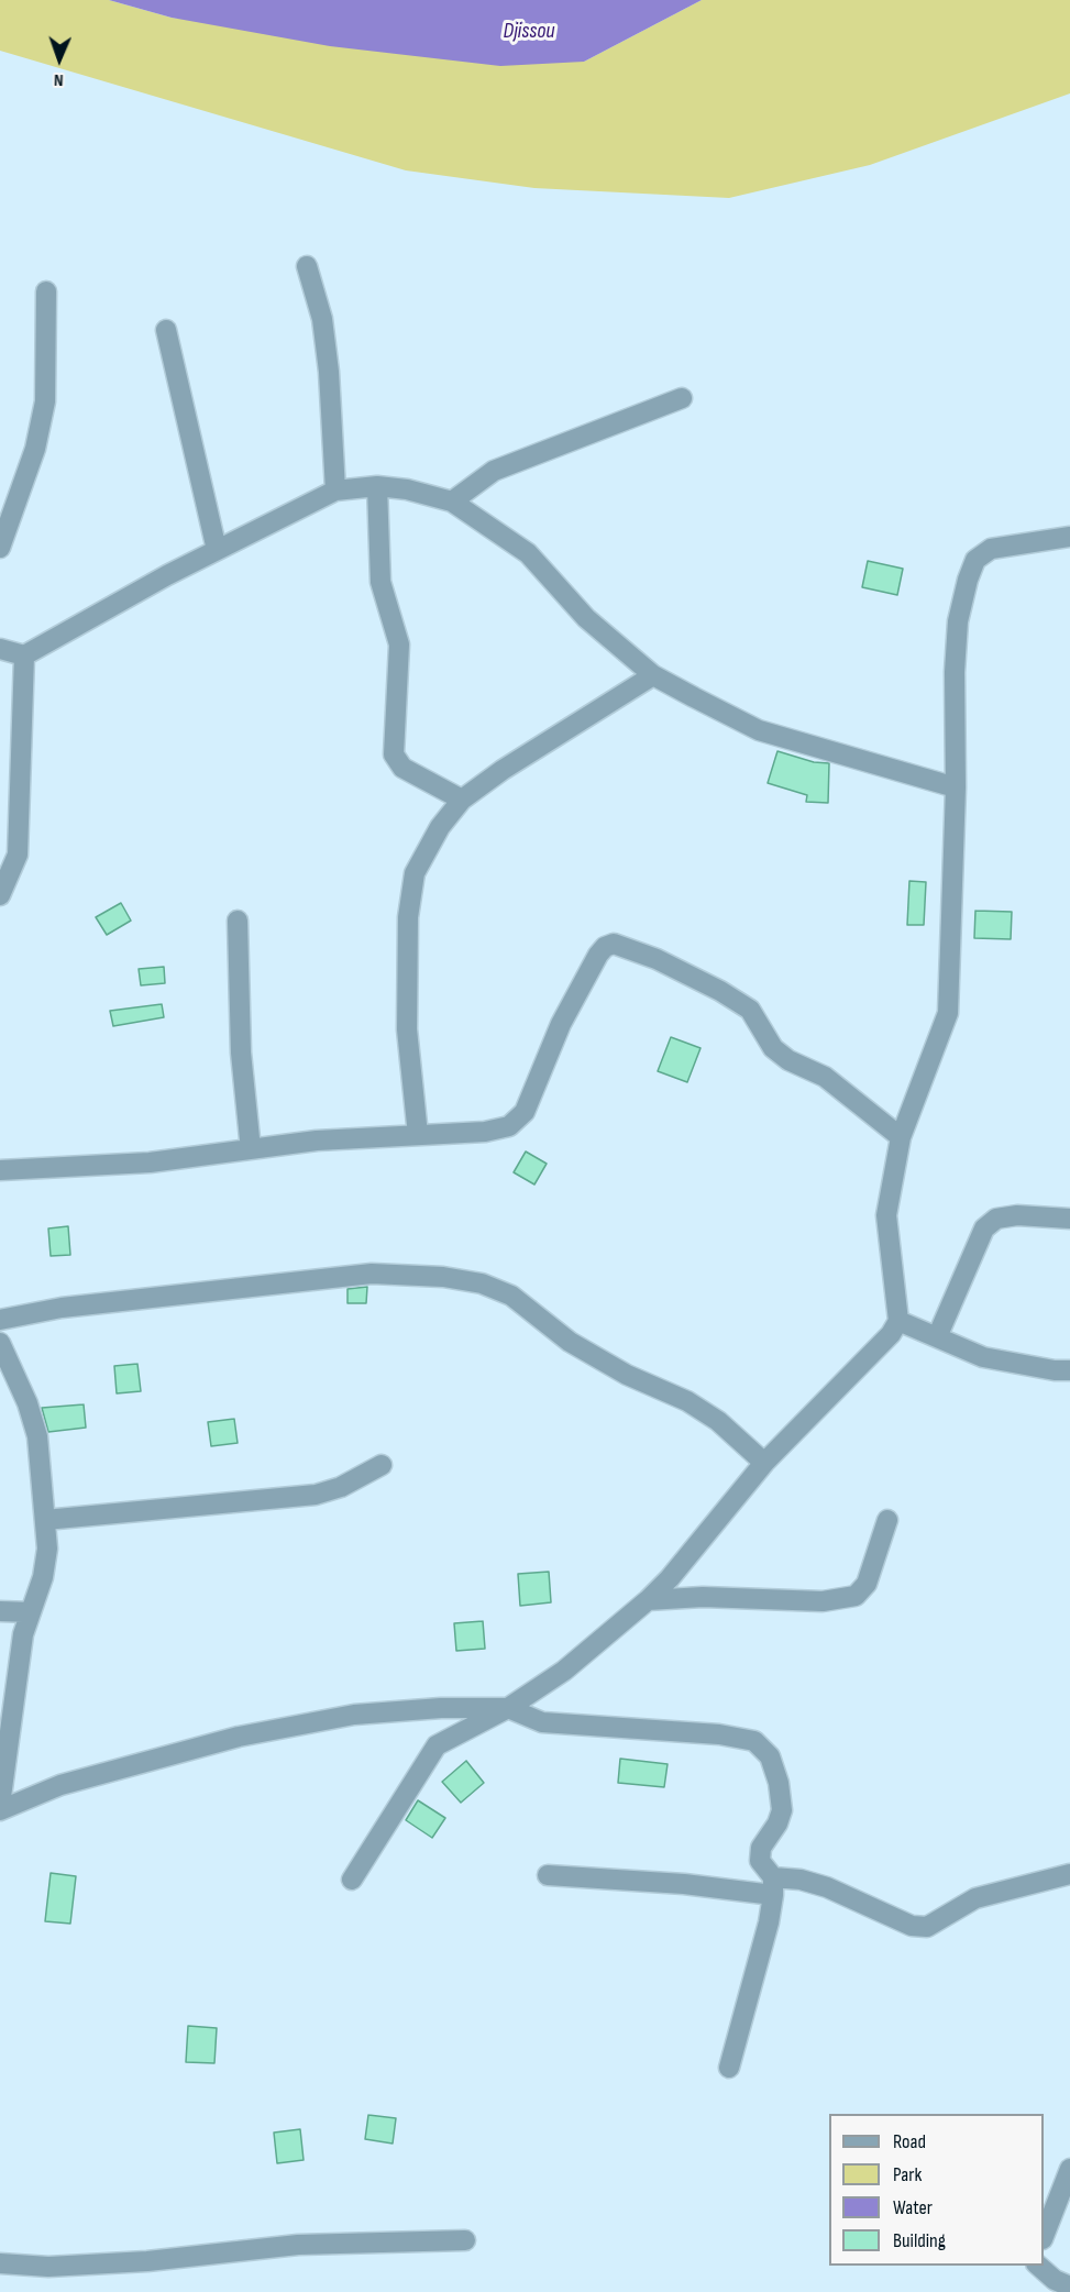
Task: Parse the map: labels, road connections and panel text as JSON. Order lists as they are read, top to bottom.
{
  "water": ["Djissou"],
  "legend": [
    "Road",
    "Park",
    "Water",
    "Building"
  ],
  "north": "bottom"
}
